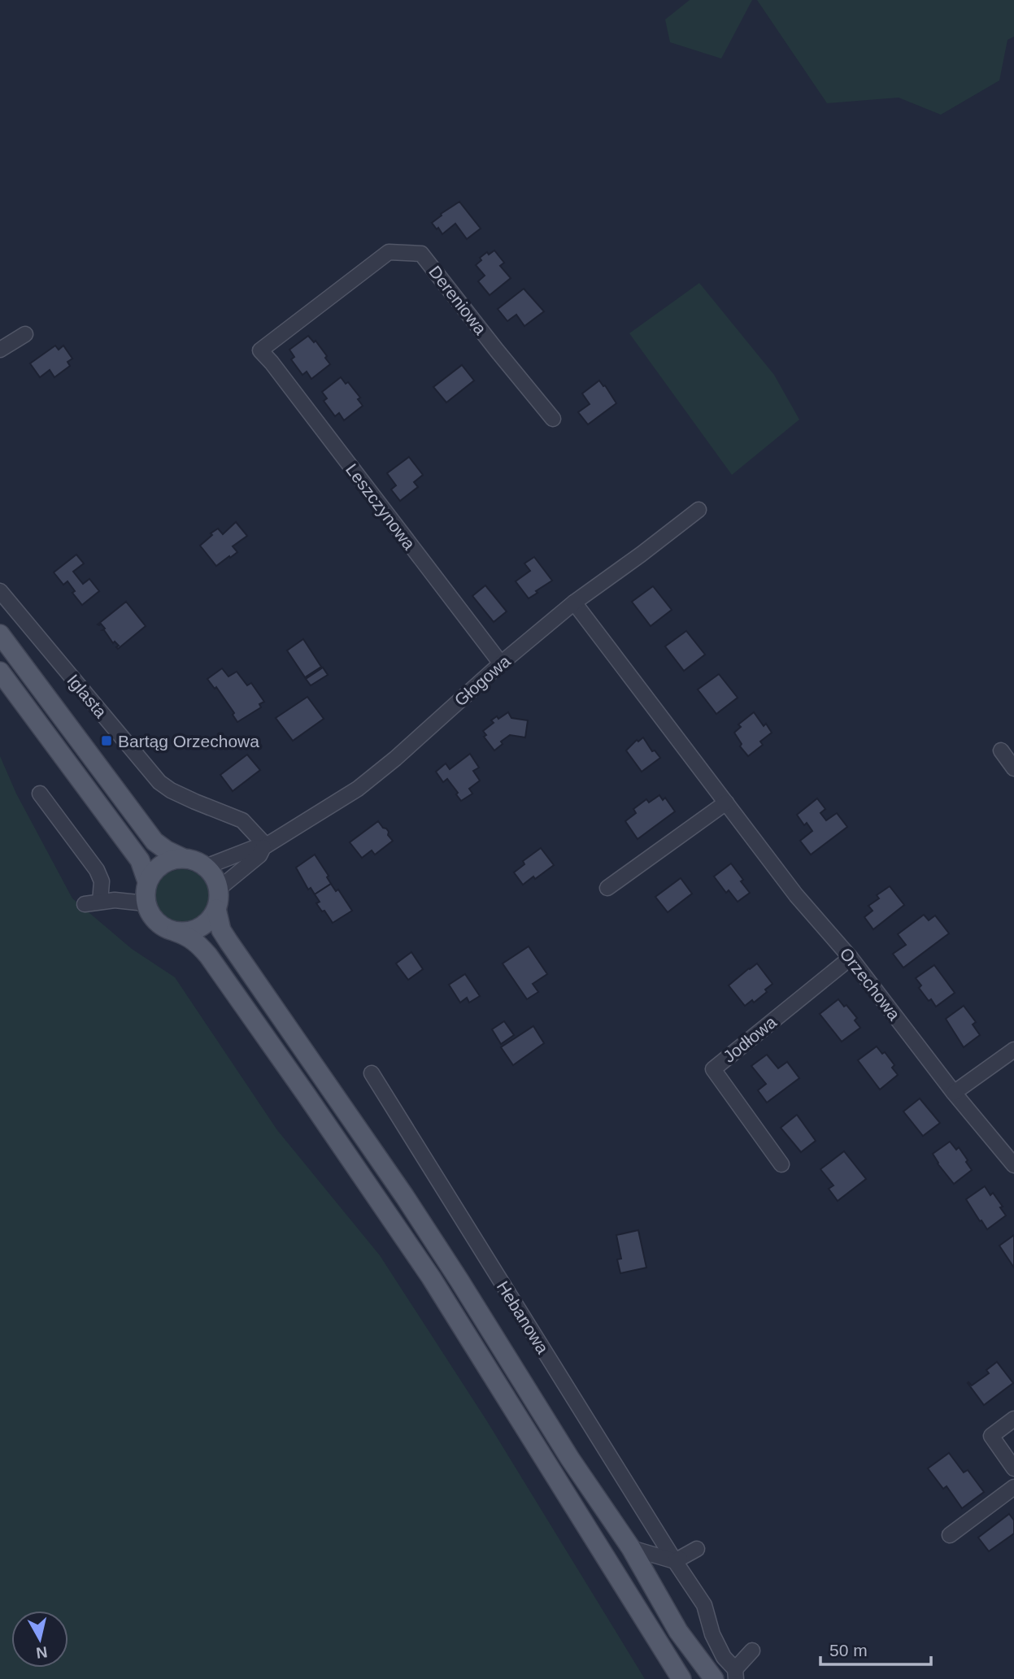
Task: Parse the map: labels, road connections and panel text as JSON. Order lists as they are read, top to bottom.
{
  "streets": {
    "street": [
      "Dereniowa",
      "Leszczynowa",
      "Głogowa",
      "Iglasta",
      "Orzechowa",
      "Jodłowa",
      "Hebanowa"
    ]
  },
  "crossings": [
    ["Dereniowa", "Leszczynowa"],
    ["Leszczynowa", "Głogowa"],
    ["Głogowa", "Iglasta"],
    ["Głogowa", "Orzechowa"],
    ["Orzechowa", "Jodłowa"]
  ],
  "places": {
    "transit": ["Bartąg Orzechowa"]
  },
  "scale_bar": "50 m",
  "north": "bottom"
}
